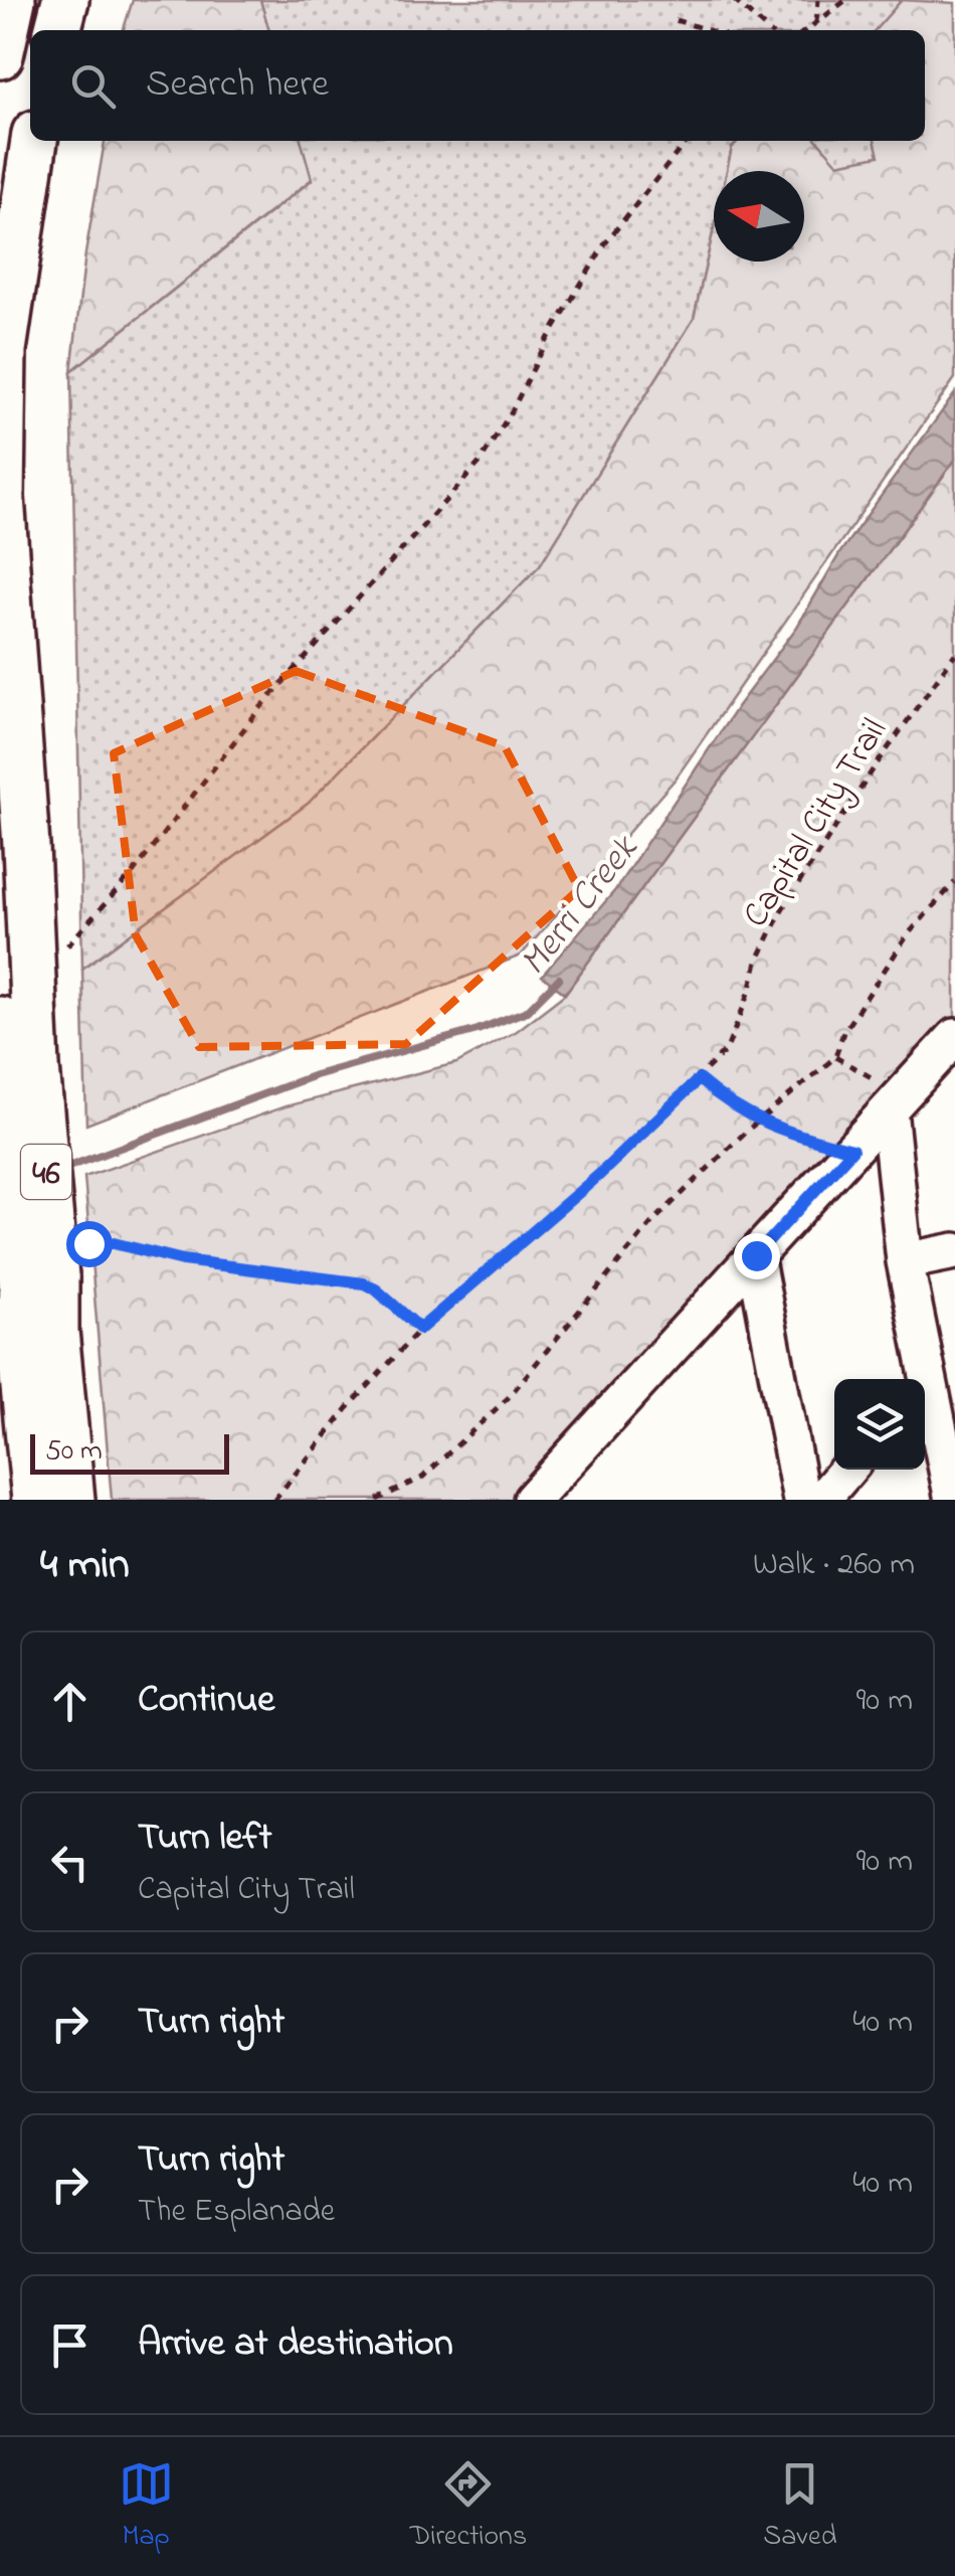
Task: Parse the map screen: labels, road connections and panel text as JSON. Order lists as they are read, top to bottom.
{
  "streets": {
    "main road": ["46"],
    "path": ["Capital City Trail"]
  },
  "water": ["Merri Creek"],
  "scale_bar": "50 m",
  "north": "left",
  "page": {
    "search": "Search here",
    "scale": "50 m",
    "heading": ["4 min", "Walk · 260 m"],
    "list": [
      ["Continue", "90 m"],
      ["Turn left", "Capital City Trail", "90 m"],
      ["Turn right", "40 m"],
      ["Turn right", "The Esplanade", "40 m"],
      "Arrive at destination"
    ],
    "nav": ["Map", "Directions", "Saved"]
  }
}
